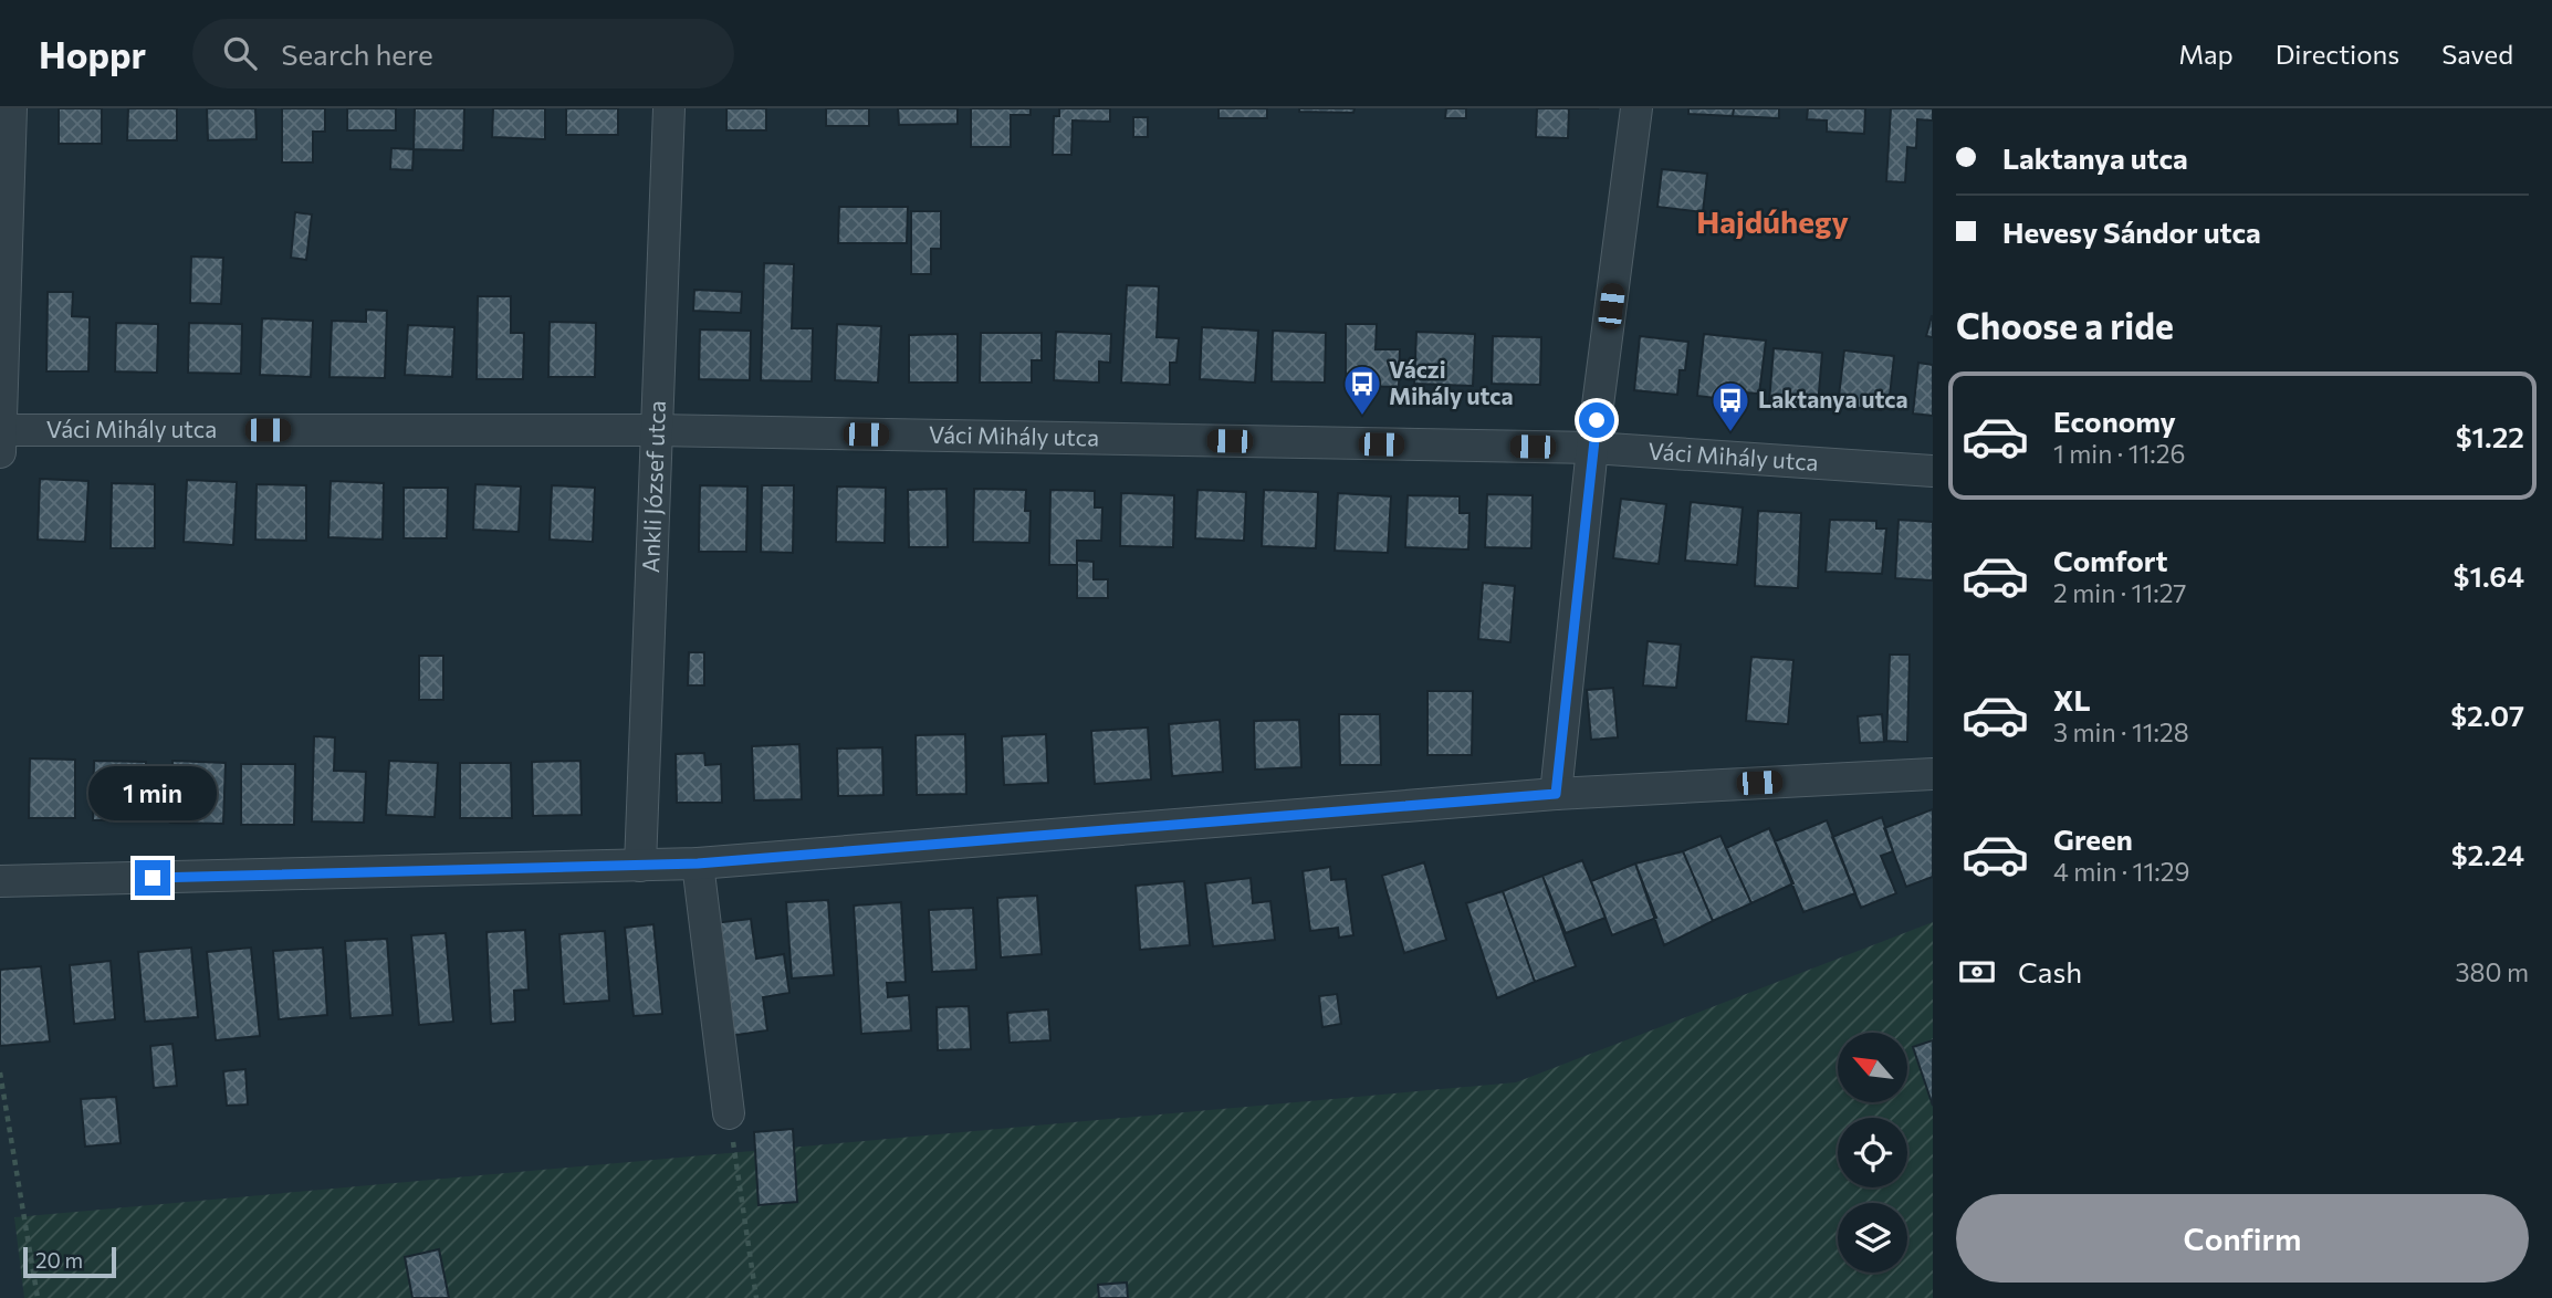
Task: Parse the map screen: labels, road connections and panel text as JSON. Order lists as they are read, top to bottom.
{
  "streets": {
    "street": ["Váci Mihály utca", "Ankli József utca"]
  },
  "crossings": [
    ["Váci Mihály utca", "Ankli József utca"]
  ],
  "districts": ["Hajdúhegy"],
  "places": {
    "bus stop": ["Váczi Mihály utca", "Laktanya utca"]
  },
  "scale_bar": "20 m",
  "north": "top left",
  "page": {
    "header": "Hoppr",
    "search": "Search here",
    "nav": ["Map", "Directions", "Saved"],
    "banner": ["Laktanya utca", "Hevesy Sándor utca"],
    "heading": "Choose a ride",
    "list": [
      {
        "name": "Economy",
        "note": "1 min · 11:26",
        "value": "$1.22"
      },
      {
        "name": "Comfort",
        "note": "2 min · 11:27",
        "value": "$1.64"
      },
      {
        "name": "XL",
        "note": "3 min · 11:28",
        "value": "$2.07"
      },
      {
        "name": "Green",
        "note": "4 min · 11:29",
        "value": "$2.24"
      }
    ],
    "bubble": "1 min",
    "pay": ["Cash", "380 m"],
    "buttons": "Confirm",
    "scale": "20 m"
  }
}
